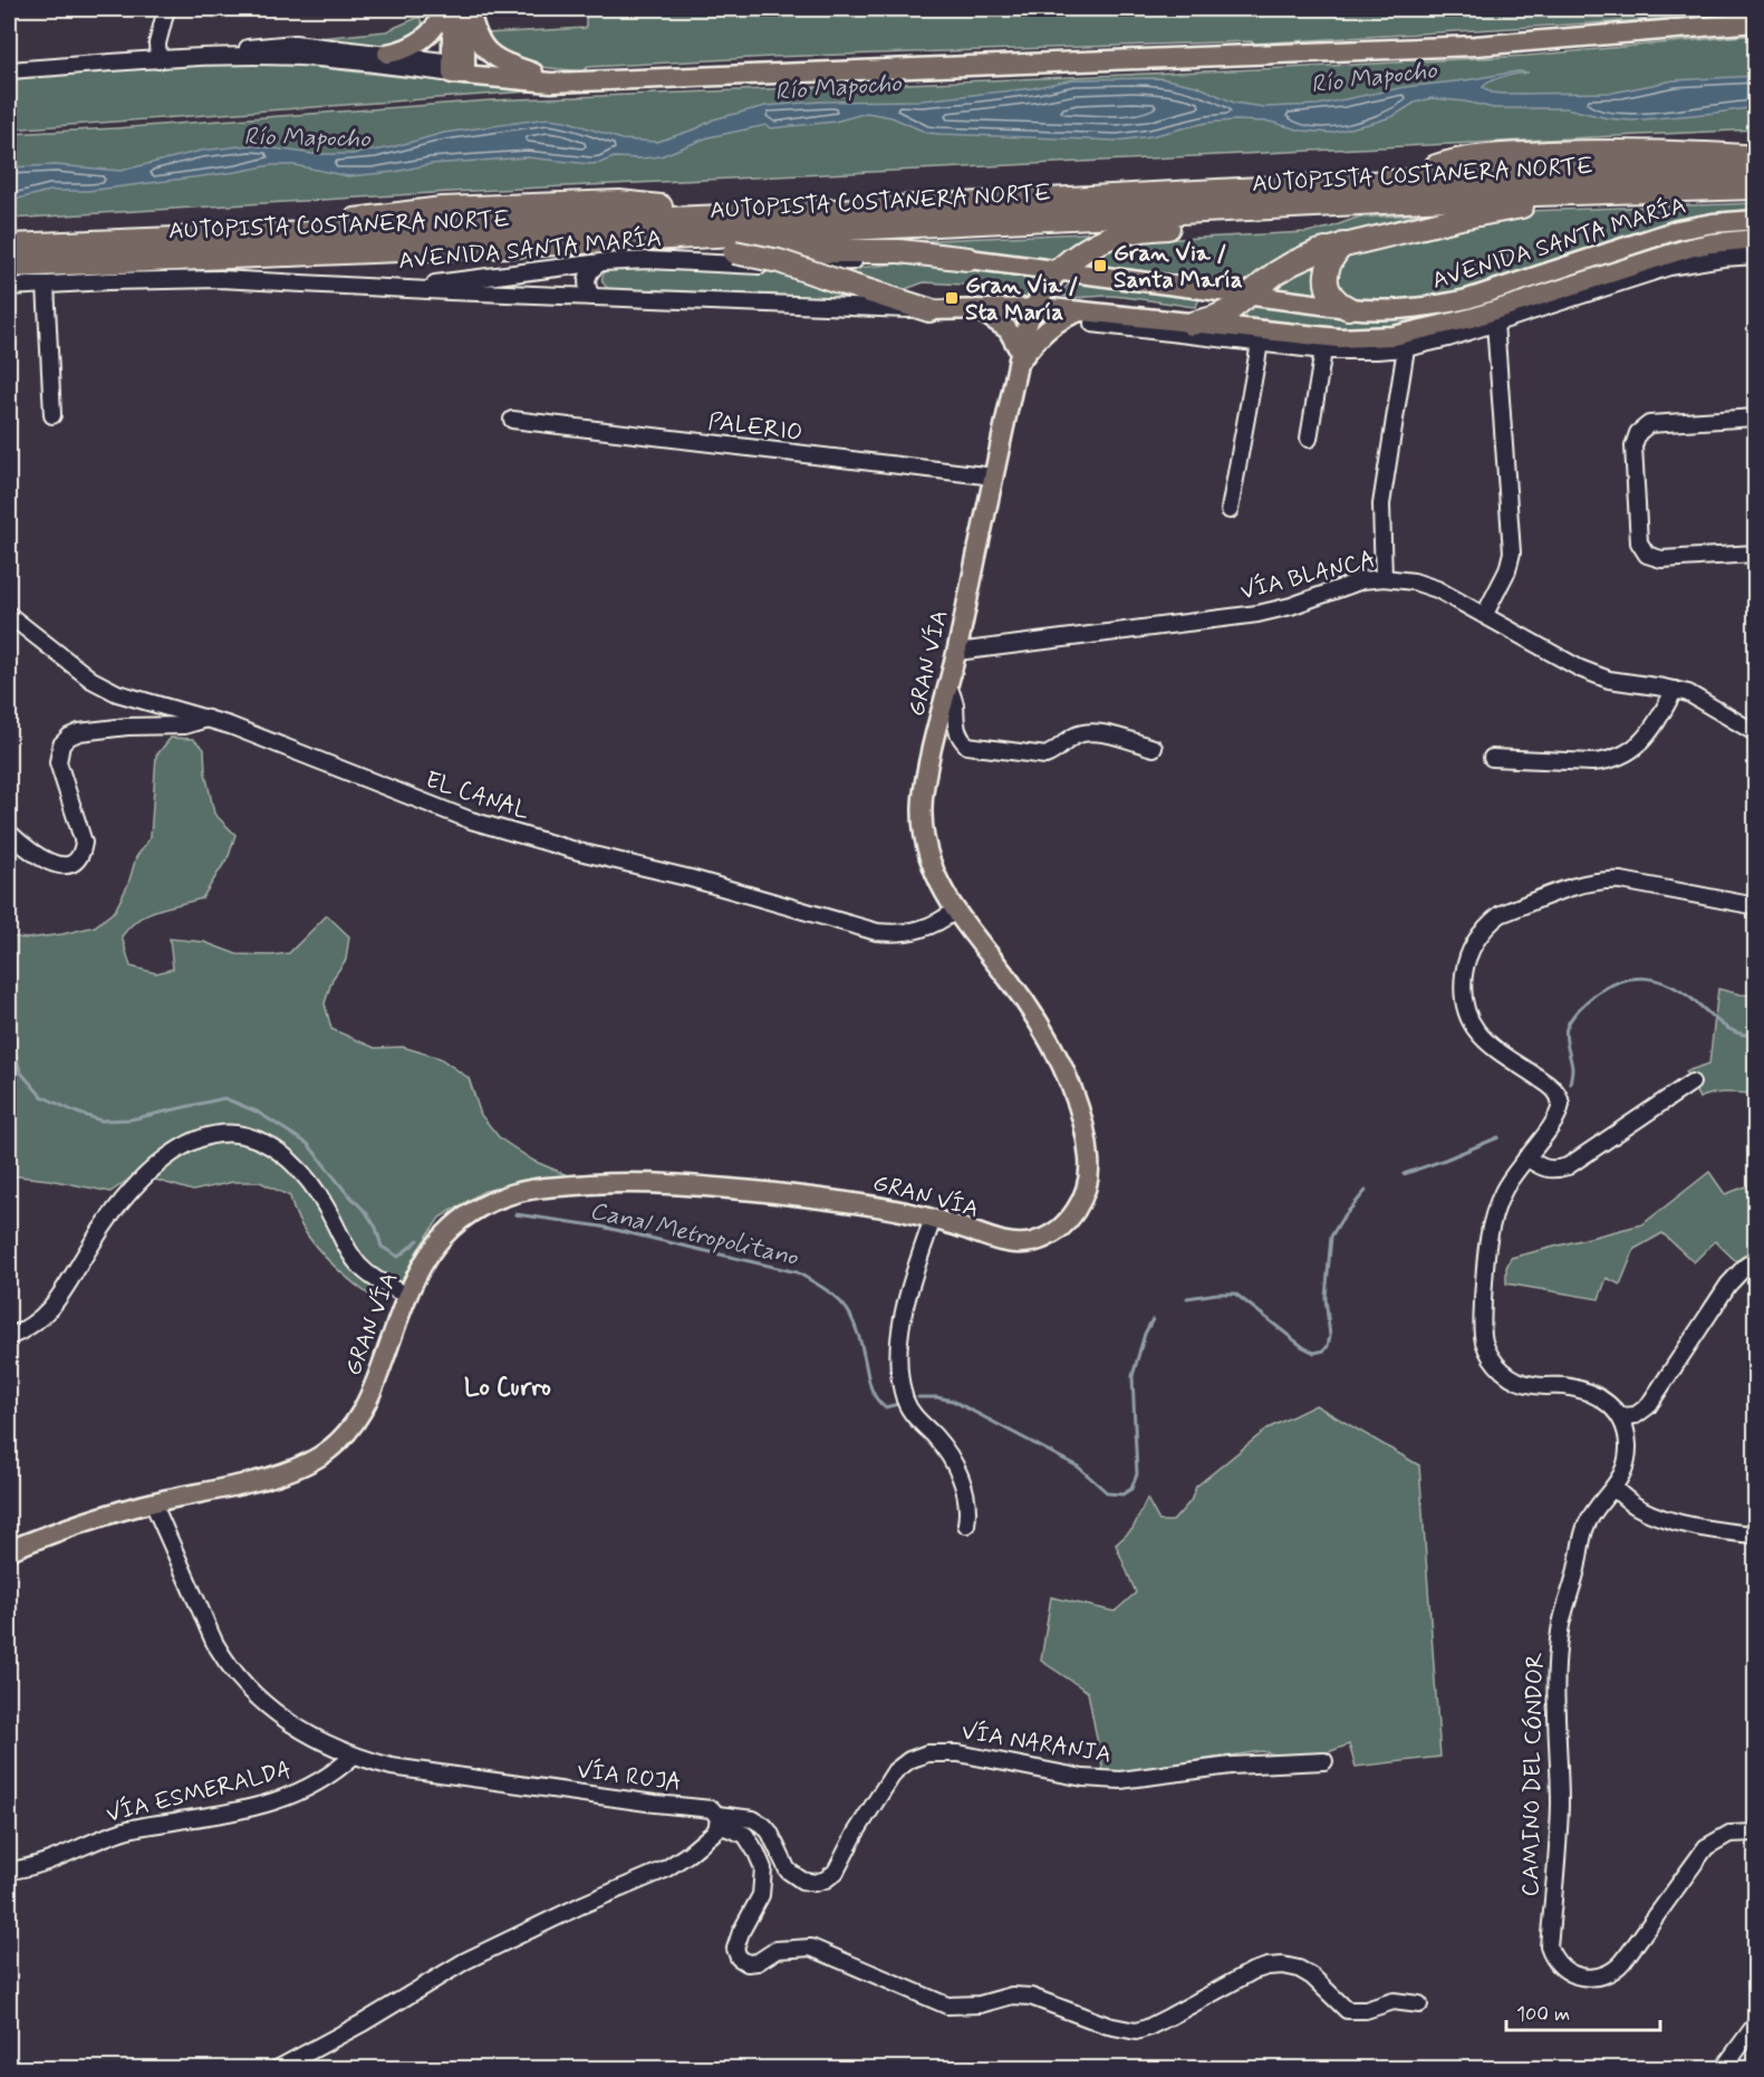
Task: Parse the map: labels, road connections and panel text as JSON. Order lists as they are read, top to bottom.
{
  "streets": {
    "highway": ["AUTOPISTA COSTANERA NORTE"],
    "main road": ["AVENIDA SANTA MARÍA", "GRAN VÍA"],
    "street": [
      "PALERIO",
      "VÍA BLANCA",
      "EL CANAL",
      "VÍA NARANJA",
      "CAMINO DEL CÓNDOR",
      "VÍA ROJA",
      "VÍA ESMERALDA"
    ]
  },
  "crossings": [
    ["AVENIDA SANTA MARÍA", "GRAN VÍA"],
    ["PALERIO", "GRAN VÍA"],
    ["VÍA BLANCA", "GRAN VÍA"],
    ["GRAN VÍA", "EL CANAL"],
    ["GRAN VÍA", "VÍA ROJA"],
    ["VÍA NARANJA", "VÍA ROJA"],
    ["VÍA ROJA", "VÍA ESMERALDA"]
  ],
  "districts": ["Lo Curro"],
  "water": ["Río Mapocho", "Canal Metropolitano"],
  "places": {
    "transit": ["Gran Via / Santa María", "Gran Via / Sta María"]
  },
  "scale_bar": "100 m"
}
